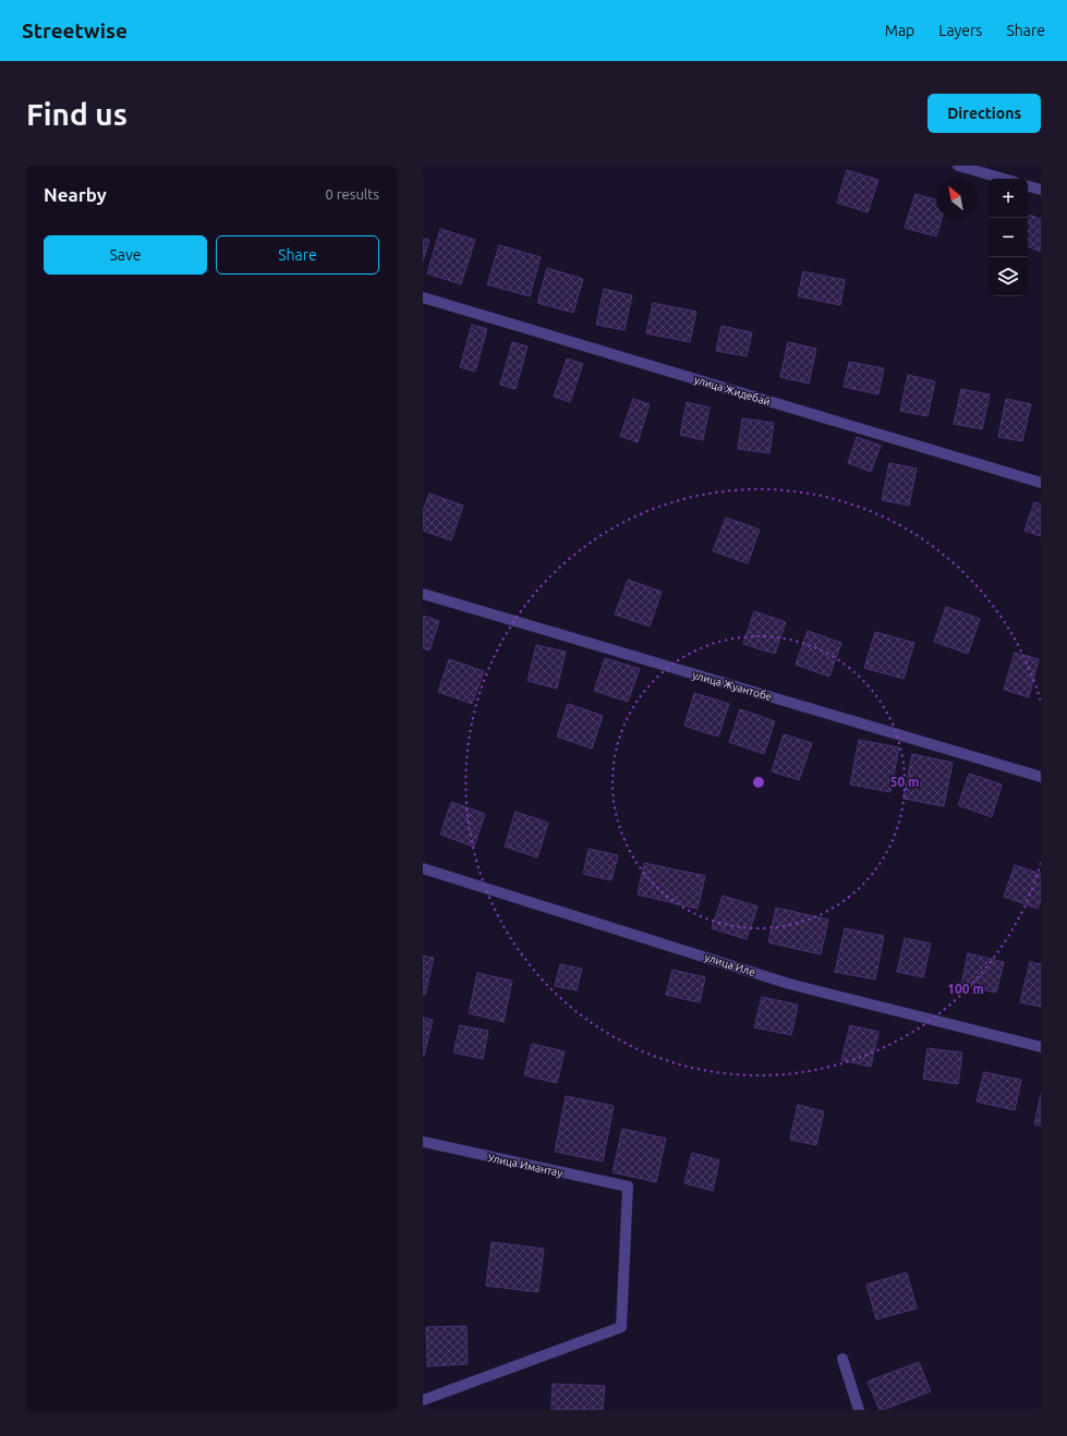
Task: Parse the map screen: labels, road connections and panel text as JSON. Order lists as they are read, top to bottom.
{
  "streets": {
    "street": [
      "улица Жидебай",
      "улица Жуантобе",
      "улица Иле",
      "Улица Имантау"
    ]
  },
  "north": "top left",
  "page": {
    "header": "Streetwise",
    "nav": ["Map", "Layers", "Share"],
    "buttons": [
      "Directions",
      ["Save", "Share"]
    ],
    "title": "Find us",
    "heading": ["Nearby", "0 results"],
    "map_buttons": ["+", "−"]
  },
  "rings": ["50 m", "100 m"]
}
